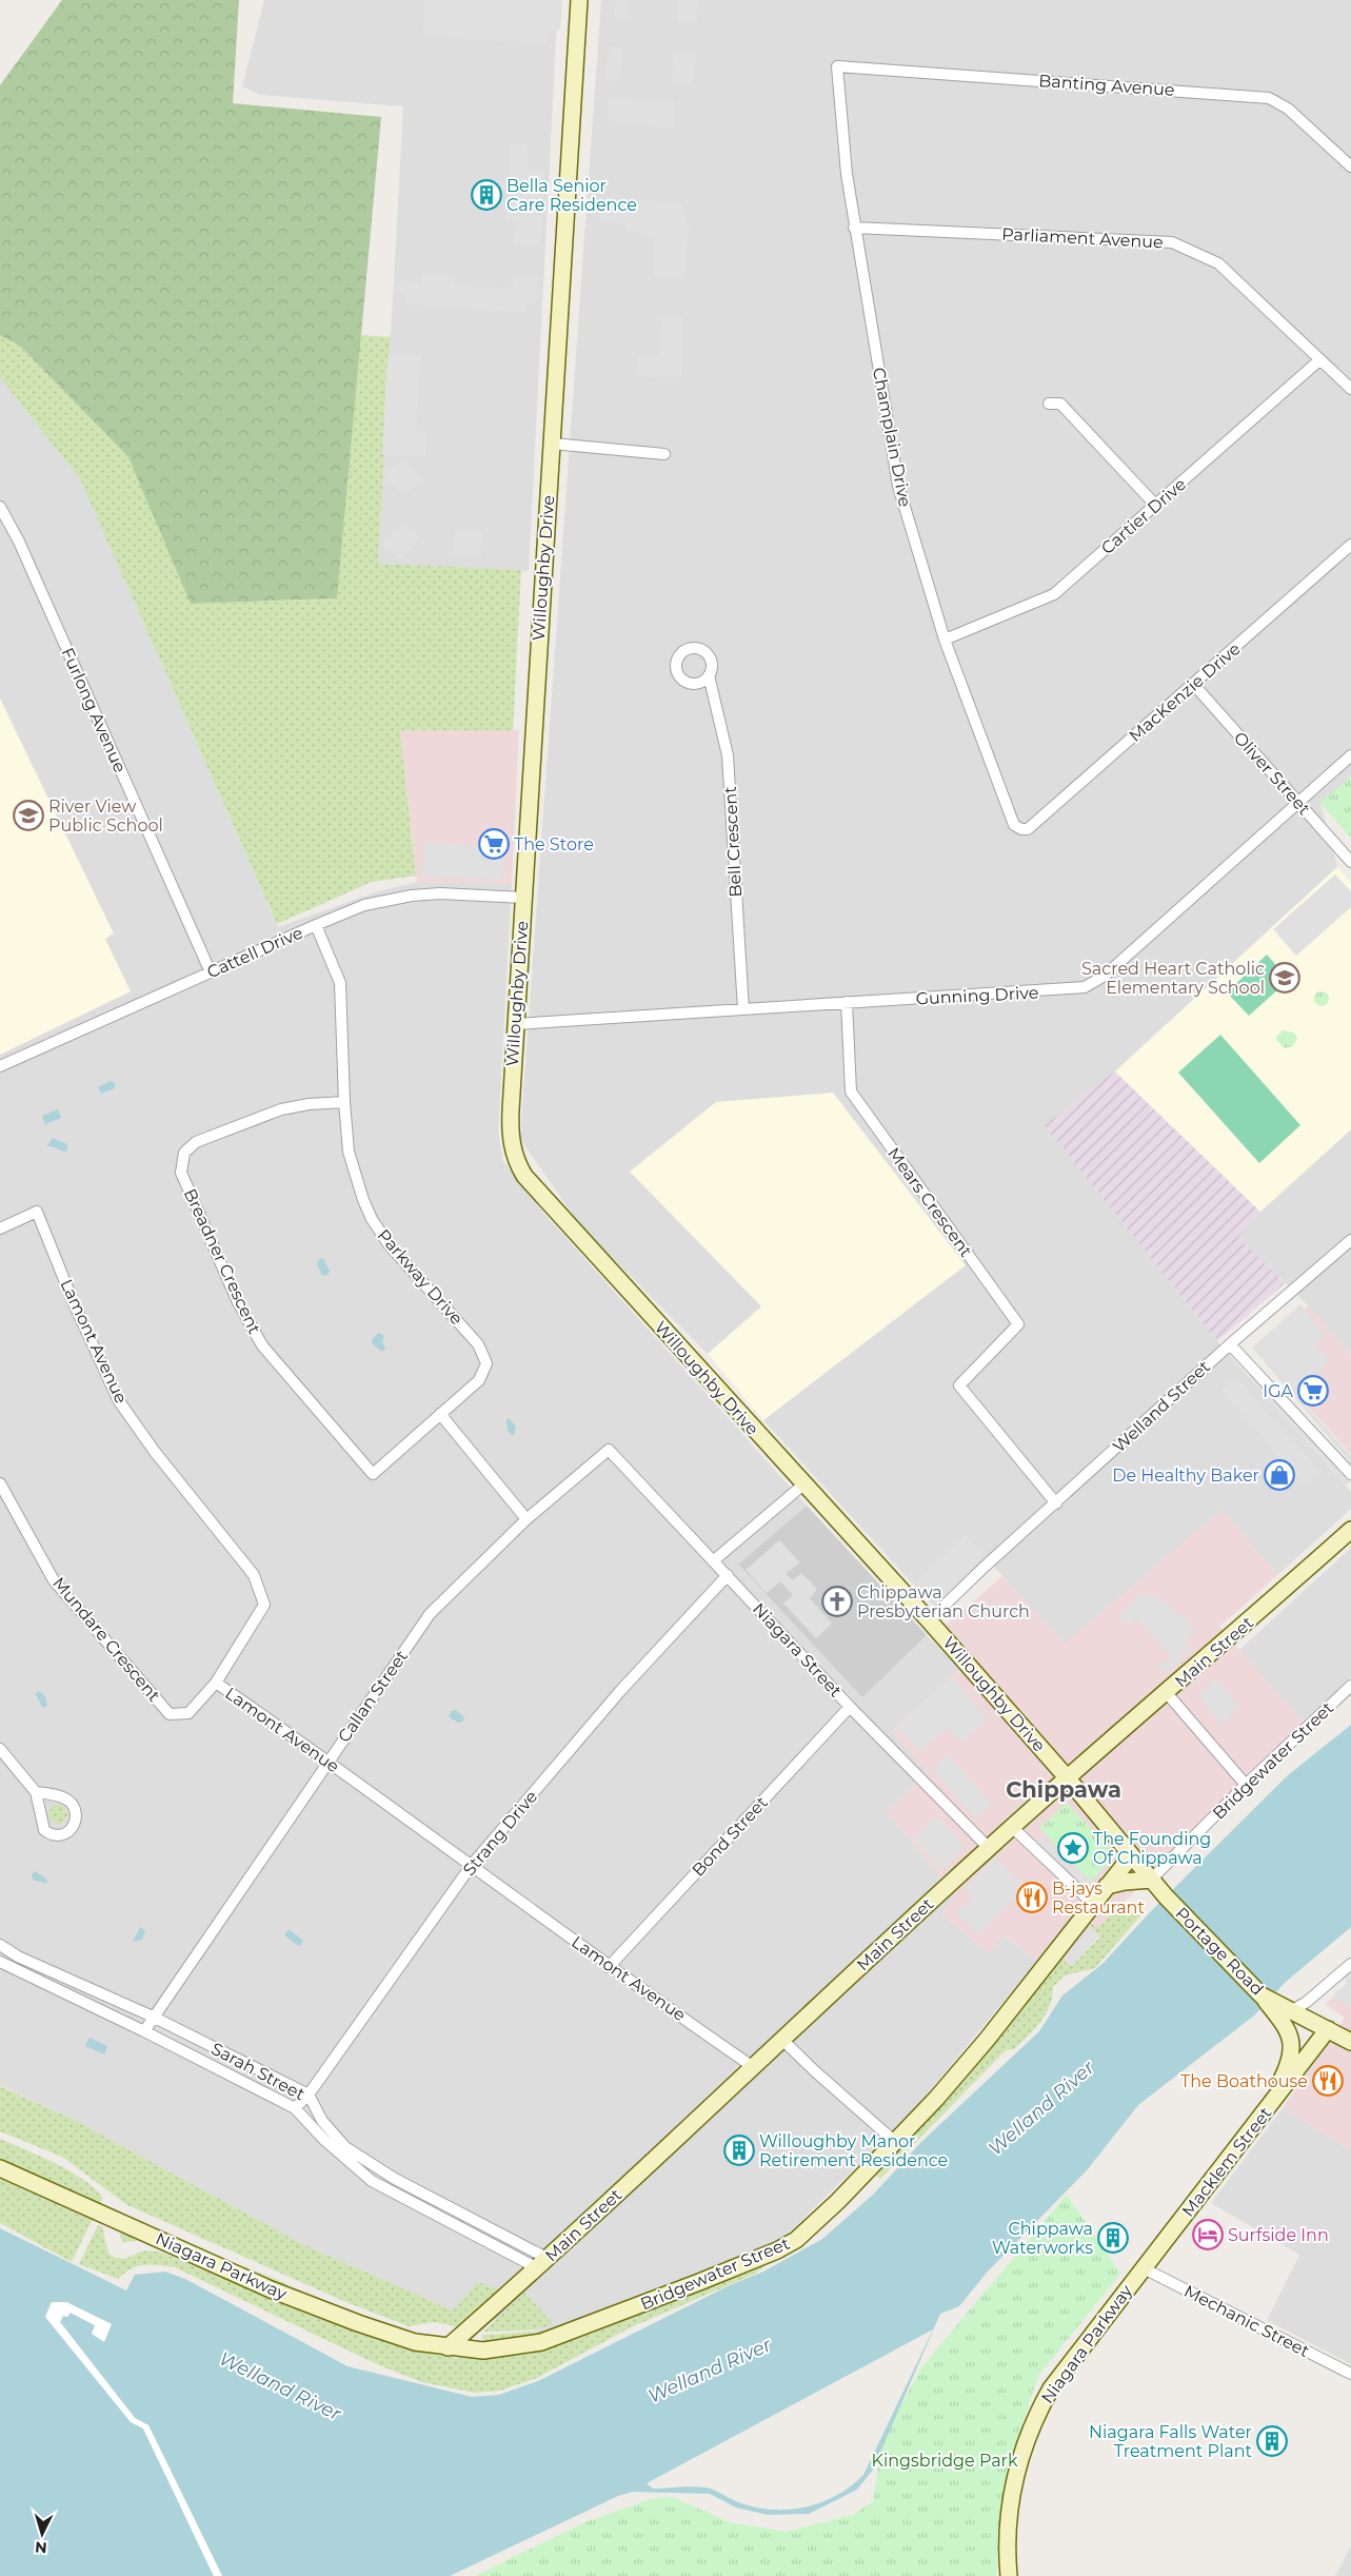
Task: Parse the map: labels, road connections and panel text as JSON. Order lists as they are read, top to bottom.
{
  "streets": {
    "main road": [
      "Willoughby Drive",
      "Main Street",
      "Bridgewater Street",
      "Portage Road",
      "Macklem Street",
      "Niagara Parkway"
    ],
    "street": [
      "Banting Avenue",
      "Parliament Avenue",
      "Champlain Drive",
      "Cartier Drive",
      "MacKenzie Drive",
      "Furlong Avenue",
      "Oliver Street",
      "Bell Crescent",
      "Cattell Drive",
      "Gunning Drive",
      "Mears Crescent",
      "Breadner Crescent",
      "Parkway Drive",
      "Lamont Avenue",
      "Welland Street",
      "Mundare Crescent",
      "Niagara Street",
      "Callan Street",
      "Strang Drive",
      "Bond Street",
      "Sarah Street",
      "Mechanic Street"
    ]
  },
  "crossings": [
    ["Banting Avenue", "Champlain Drive"],
    ["Parliament Avenue", "Champlain Drive"],
    ["Parliament Avenue", "Cartier Drive"],
    ["Champlain Drive", "Cartier Drive"],
    ["Champlain Drive", "MacKenzie Drive"],
    ["Willoughby Drive", "Cattell Drive"],
    ["Willoughby Drive", "Gunning Drive"],
    ["Willoughby Drive", "Welland Street"],
    ["Willoughby Drive", "Main Street"],
    ["Willoughby Drive", "Bridgewater Street"],
    ["Willoughby Drive", "Portage Road"],
    ["MacKenzie Drive", "Oliver Street"],
    ["Furlong Avenue", "Cattell Drive"],
    ["Oliver Street", "Gunning Drive"],
    ["Bell Crescent", "Gunning Drive"],
    ["Cattell Drive", "Parkway Drive"],
    ["Gunning Drive", "Mears Crescent"],
    ["Mears Crescent", "Welland Street"],
    ["Breadner Crescent", "Parkway Drive"],
    ["Lamont Avenue", "Mundare Crescent"],
    ["Lamont Avenue", "Main Street"],
    ["Lamont Avenue", "Callan Street"],
    ["Lamont Avenue", "Strang Drive"],
    ["Lamont Avenue", "Bond Street"],
    ["Niagara Street", "Main Street"],
    ["Niagara Street", "Callan Street"],
    ["Niagara Street", "Strang Drive"],
    ["Niagara Street", "Bond Street"],
    ["Main Street", "Bridgewater Street"],
    ["Main Street", "Sarah Street"],
    ["Main Street", "Niagara Parkway"],
    ["Callan Street", "Sarah Street"],
    ["Bridgewater Street", "Portage Road"],
    ["Bridgewater Street", "Niagara Parkway"],
    ["Strang Drive", "Sarah Street"],
    ["Portage Road", "Macklem Street"],
    ["Macklem Street", "Niagara Parkway"],
    ["Macklem Street", "Mechanic Street"],
    ["Niagara Parkway", "Mechanic Street"]
  ],
  "districts": ["Chippawa"],
  "water": ["Welland River"],
  "parks": ["Kingsbridge Park"],
  "places": {
    "building": [
      "Bella Senior Care Residence",
      "Willoughby Manor Retirement Residence",
      "Chippawa Waterworks",
      "Niagara Falls Water Treatment Plant"
    ],
    "school or university": ["River View Public School", "Sacred Heart Catholic Elementary School"],
    "supermarket": ["The Store", "IGA"],
    "shop": ["De Healthy Baker"],
    "church": ["Chippawa Presbyterian Church"],
    "place": ["The Founding Of Chippawa"],
    "restaurant": ["B-jays Restaurant", "The Boathouse"],
    "hotel": ["Surfside Inn"]
  },
  "north": "bottom"
}
